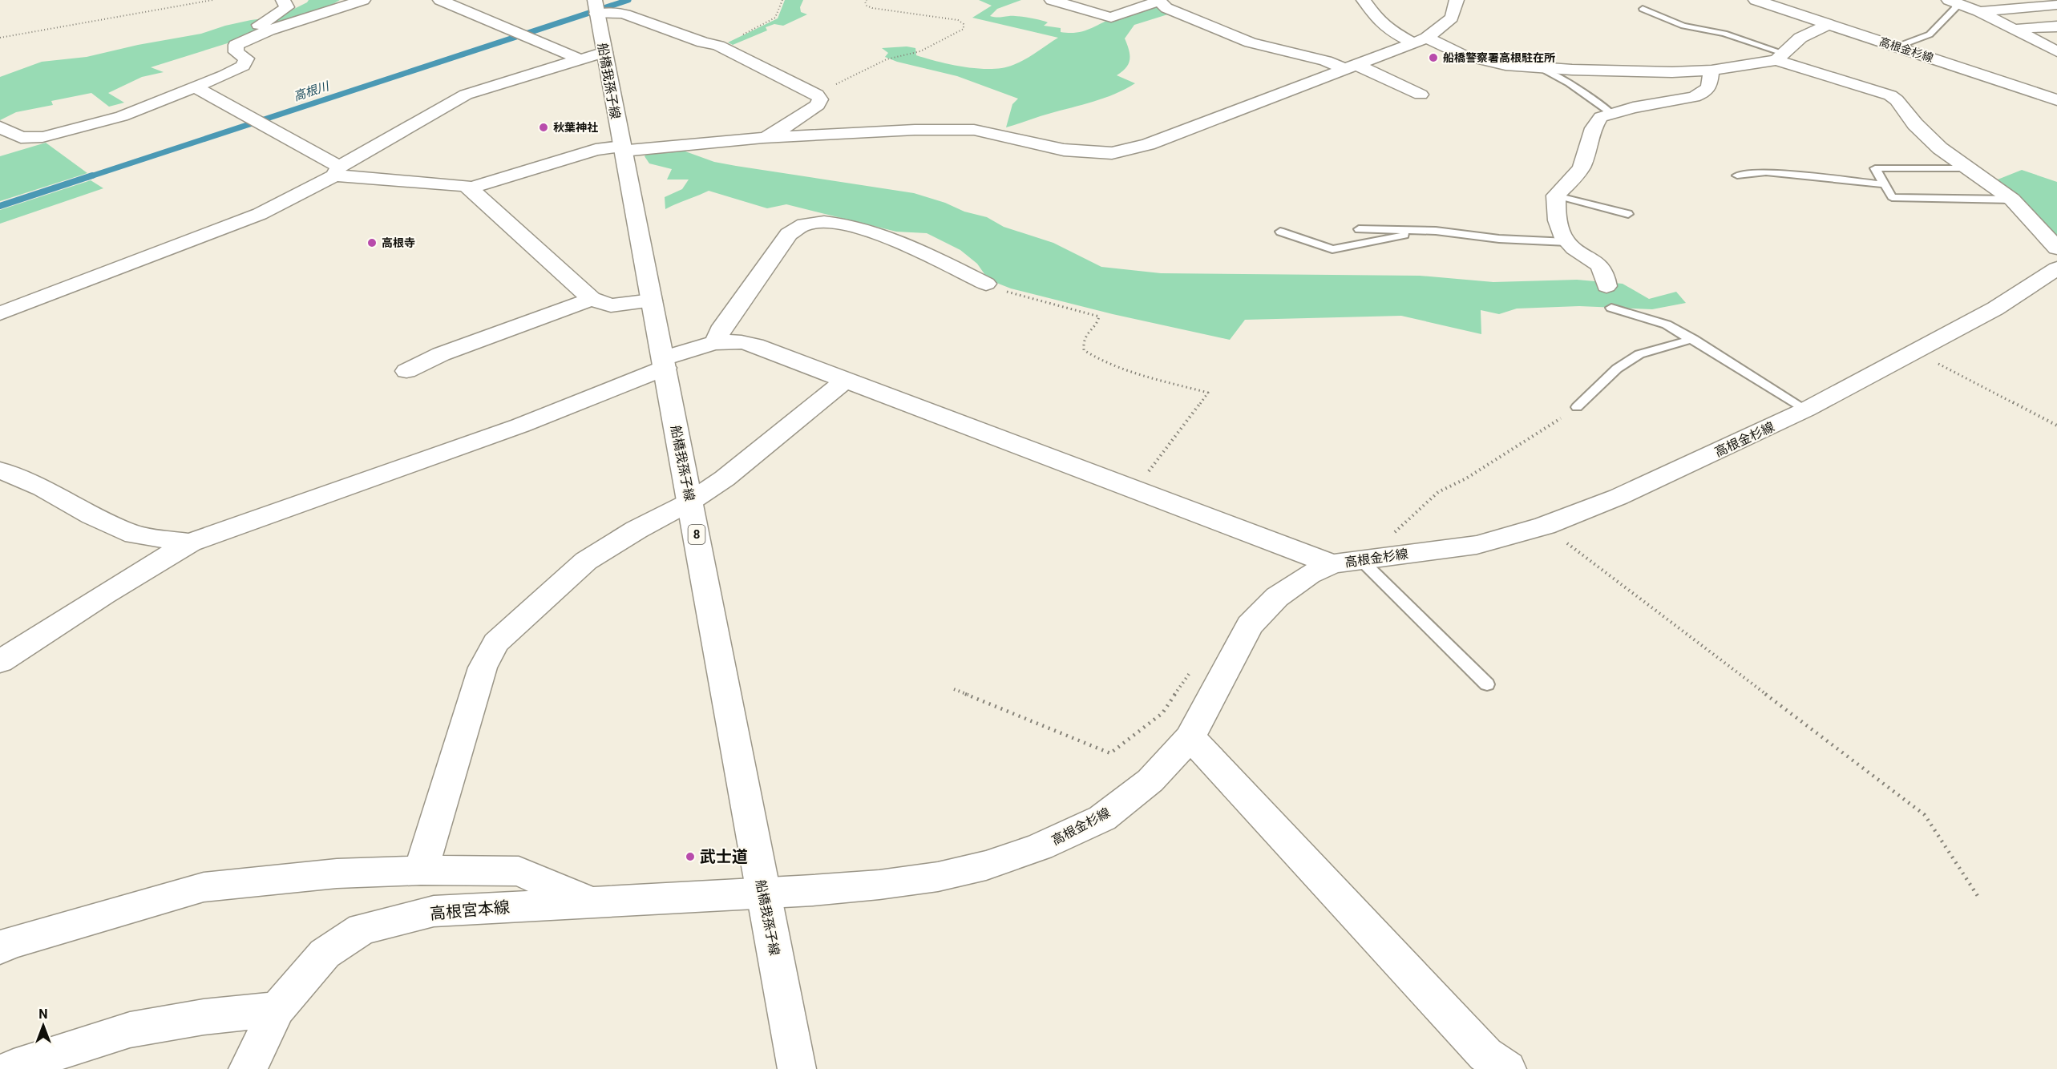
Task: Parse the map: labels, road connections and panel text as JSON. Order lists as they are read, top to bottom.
{
  "streets": {
    "street": [
      "高根金杉線",
      "船橋我孫子線",
      "8",
      "高根宮本線"
    ]
  },
  "crossings": [
    ["高根金杉線", "船橋我孫子線"],
    ["高根金杉線", "高根宮本線"],
    ["船橋我孫子線", "高根宮本線"]
  ],
  "water": ["高根川"],
  "places": [
    "船橋警察署高根駐在所",
    "秋葉神社",
    "高根寺",
    "武士道"
  ],
  "north": "top"
}
